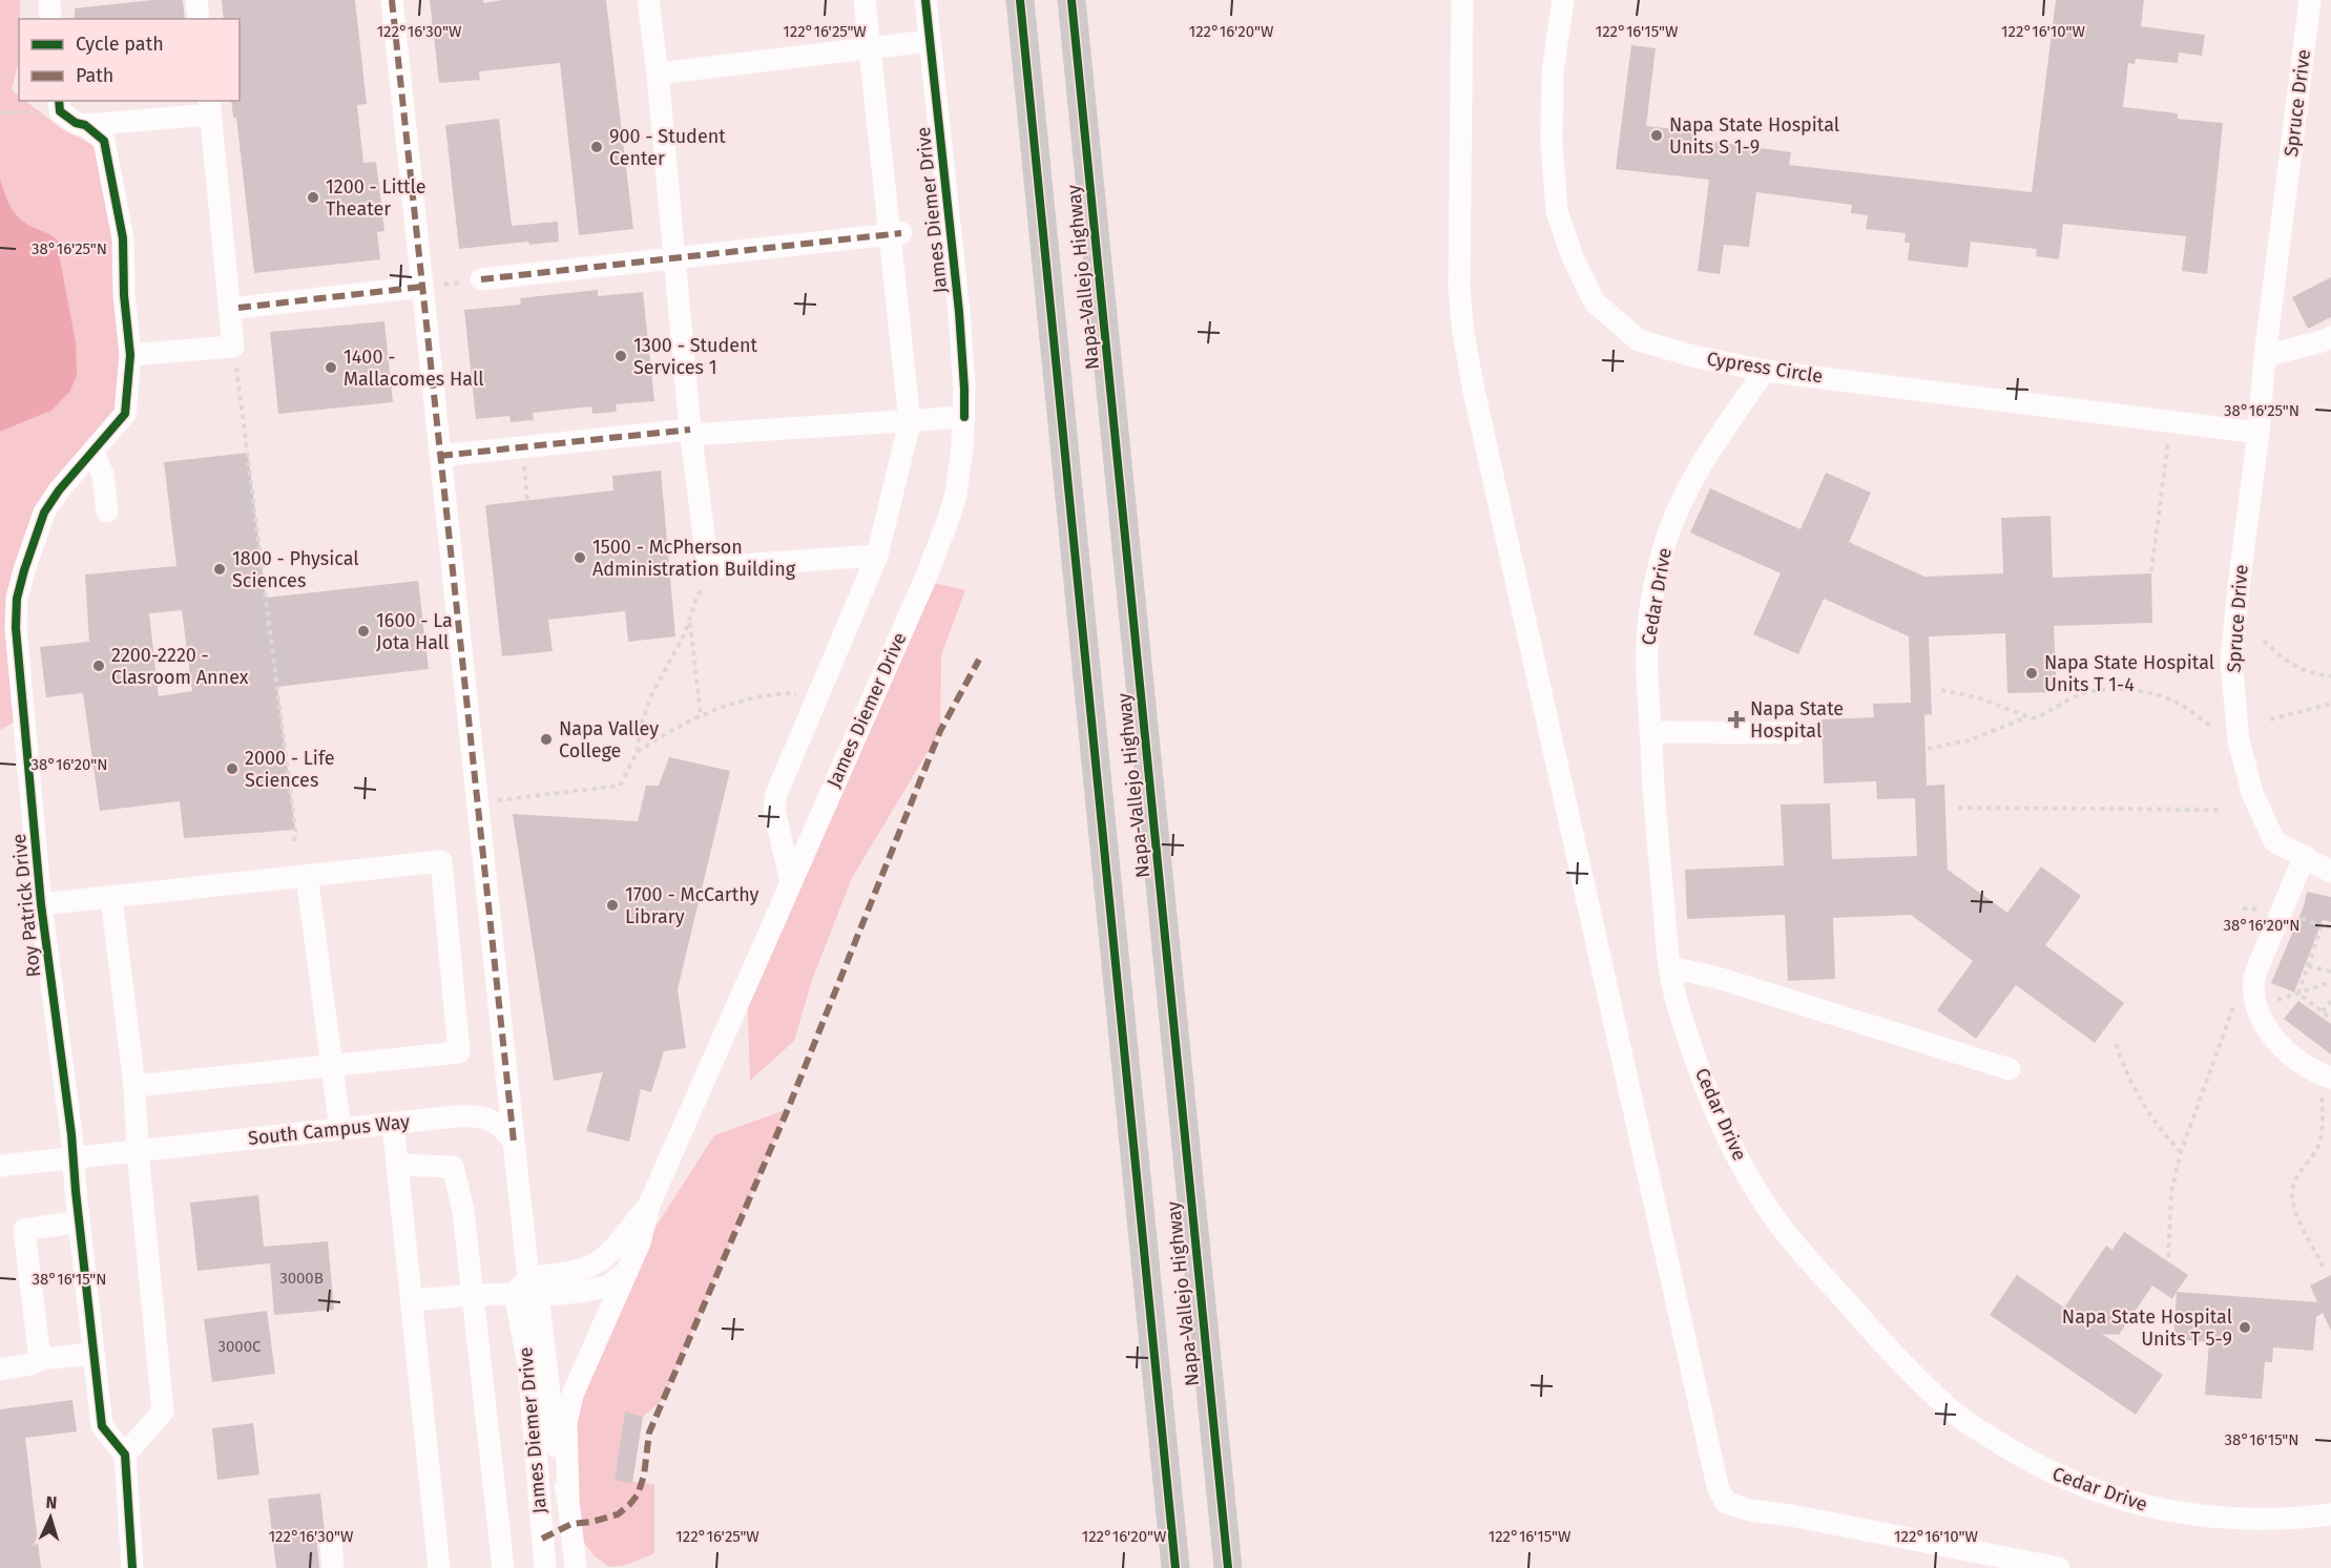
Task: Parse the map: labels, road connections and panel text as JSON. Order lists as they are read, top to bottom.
{
  "streets": {
    "main road": ["Napa-Vallejo Highway"],
    "street": [
      "Spruce Drive",
      "James Diemer Drive",
      "Cypress Circle",
      "Cedar Drive",
      "Roy Patrick Drive",
      "South Campus Way"
    ]
  },
  "crossings": [
    ["Spruce Drive", "Cypress Circle"],
    ["Cypress Circle", "Cedar Drive"],
    ["Roy Patrick Drive", "South Campus Way"]
  ],
  "places": {
    "other": [
      "Napa State Hospital Units S 1-9",
      "900 - Student Center",
      "1200 - Little Theater",
      "1300 - Student Services 1",
      "1400 - Mallacomes Hall",
      "1500 - McPherson Administration Building",
      "1800 - Physical Sciences",
      "1600 - La Jota Hall",
      "2200-2220 - Clasroom Annex",
      "Napa State Hospital Units T 1-4",
      "Napa Valley College",
      "2000 - Life Sciences",
      "1700 - McCarthy Library",
      "Napa State Hospital Units T 5-9"
    ],
    "health": ["Napa State Hospital"]
  },
  "house_numbers": ["3000B", "3000C"],
  "legend": ["Cycle path", "Path"],
  "north": "top",
  "coordinates": [
    "122°16'30\"W",
    "122°16'25\"W",
    "122°16'20\"W",
    "122°16'15\"W",
    "122°16'10\"W",
    "38°16'25\"N",
    "38°16'20\"N",
    "38°16'15\"N"
  ]
}
